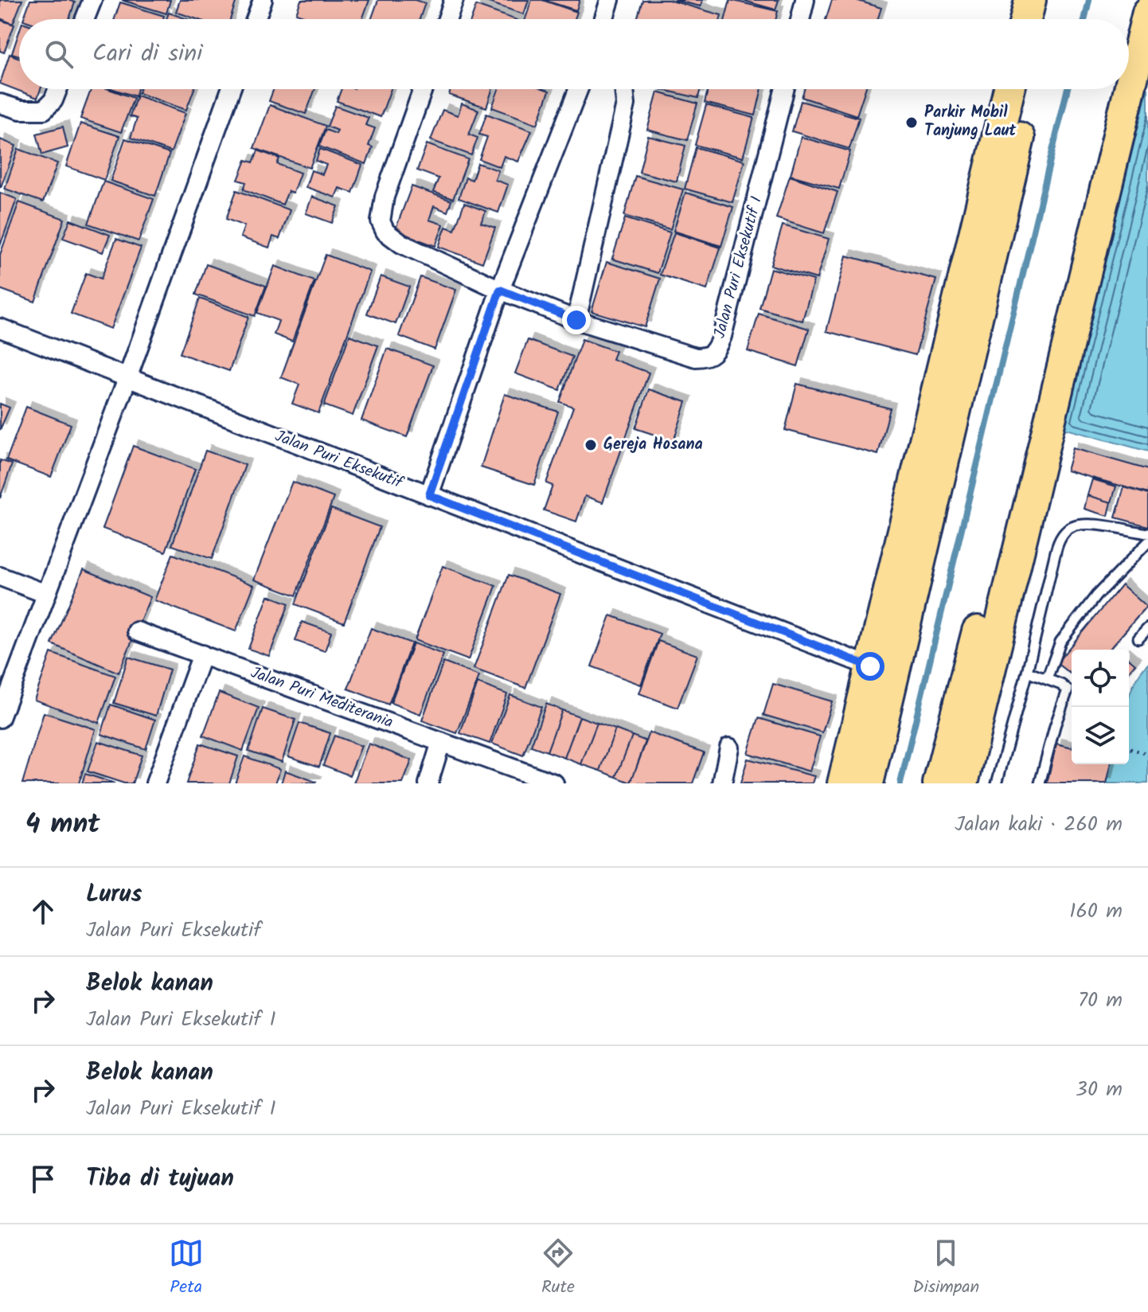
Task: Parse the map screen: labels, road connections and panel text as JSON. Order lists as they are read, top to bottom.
{
  "streets": {
    "street": ["Jalan Puri Eksekutif I", "Jalan Puri Eksekutif", "Jalan Puri Mediterania"]
  },
  "places": ["Parkir Mobil Tanjung Laut", "Gereja Hosana"],
  "page": {
    "search": "Cari di sini",
    "heading": ["4 mnt", "Jalan kaki · 260 m"],
    "list": [
      ["Lurus", "Jalan Puri Eksekutif", "160 m"],
      ["Belok kanan", "Jalan Puri Eksekutif I", "70 m"],
      ["Belok kanan", "Jalan Puri Eksekutif I", "30 m"],
      "Tiba di tujuan"
    ],
    "nav": ["Peta", "Rute", "Disimpan"]
  }
}
